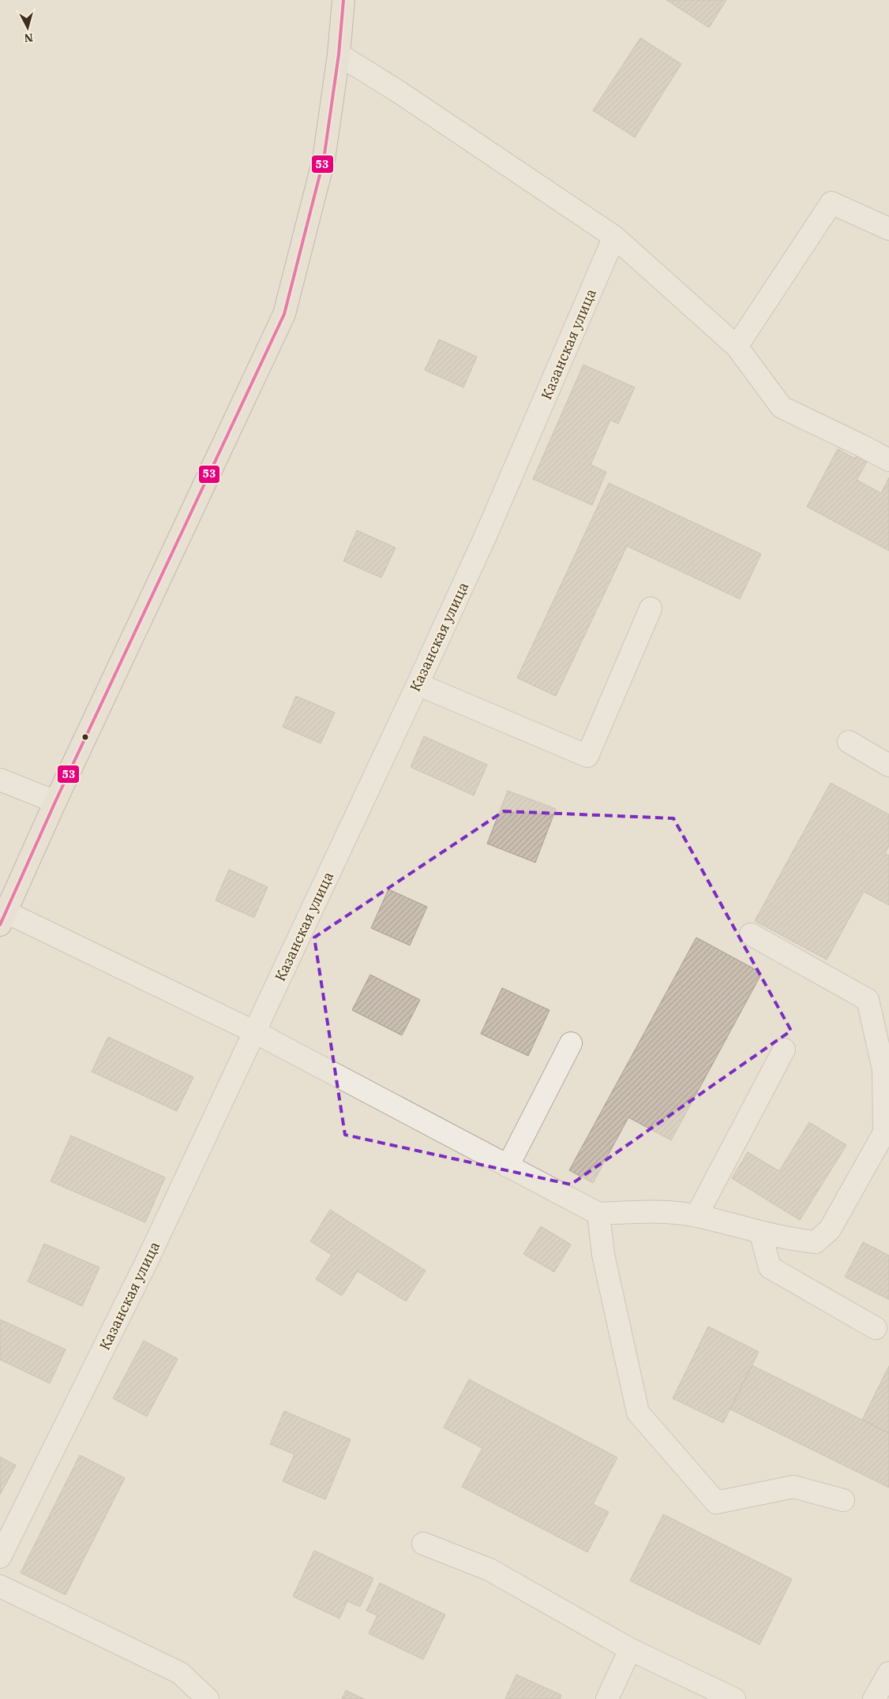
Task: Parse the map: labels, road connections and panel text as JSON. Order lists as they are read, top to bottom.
{
  "streets": {
    "street": ["Казанская улица"]
  },
  "lines": ["transit line 53"],
  "north": "bottom"
}
